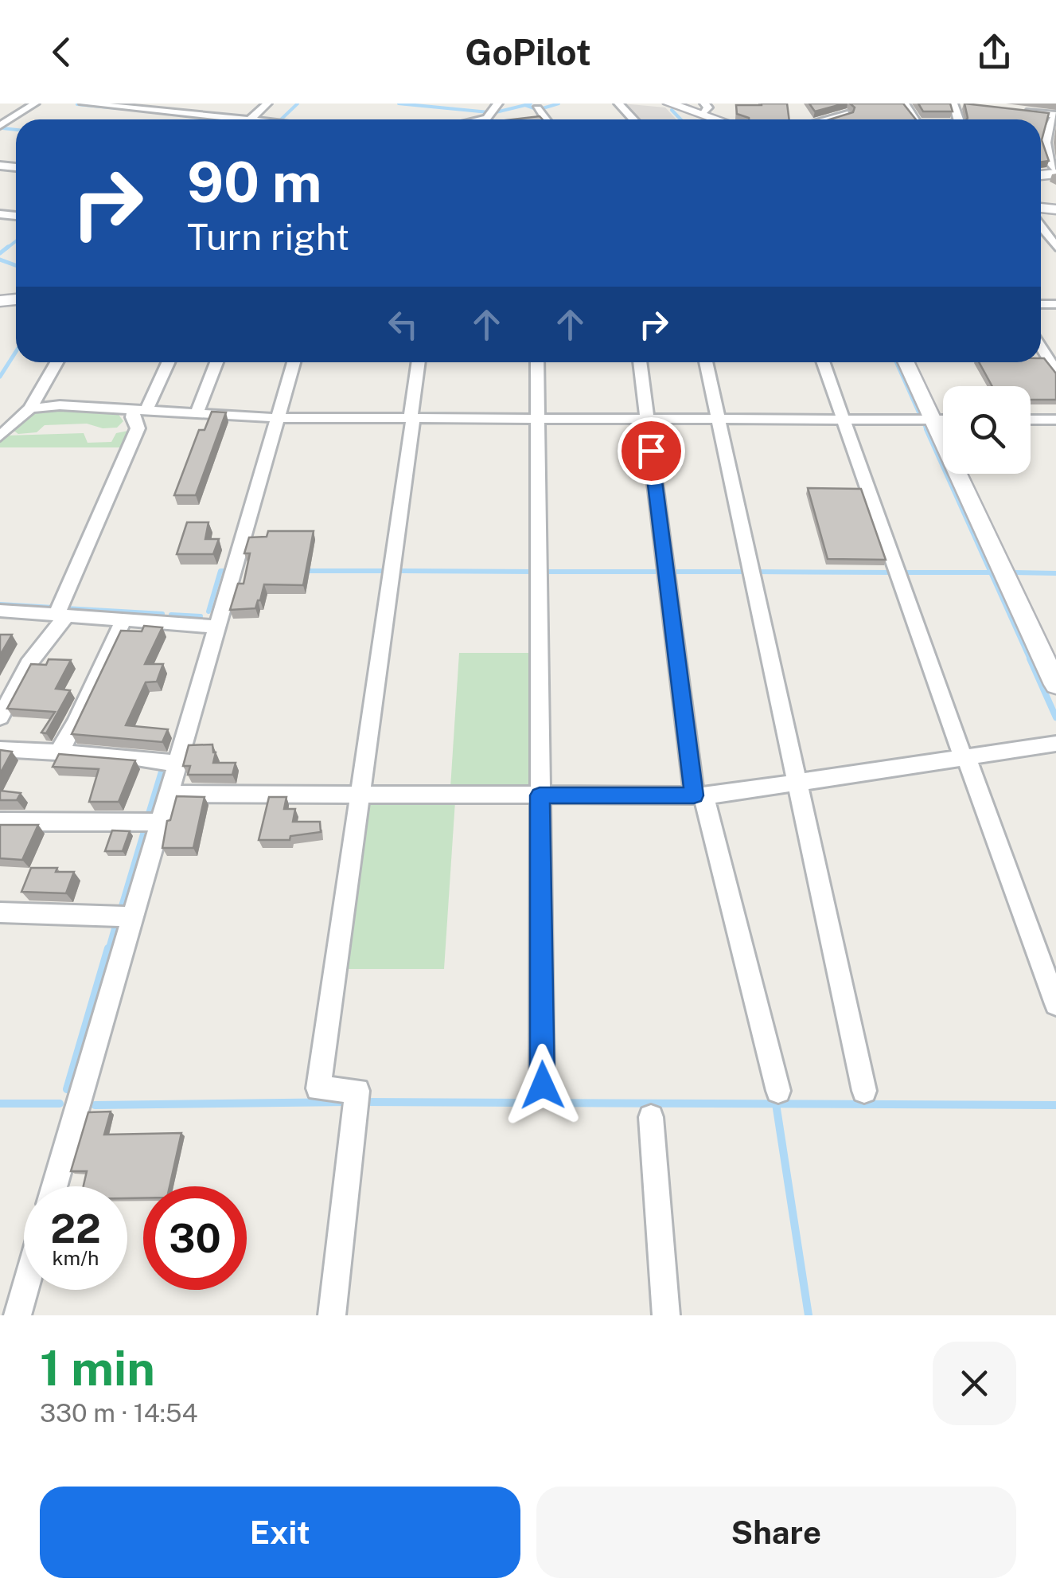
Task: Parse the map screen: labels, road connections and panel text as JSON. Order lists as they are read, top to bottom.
{
  "page": {
    "header": "GoPilot",
    "turn": ["90 m", "Turn right"],
    "speed": "22 km/h",
    "limit": "30",
    "heading": ["1 min", "330 m · 14:54"],
    "buttons": ["Exit", "Share"]
  }
}
